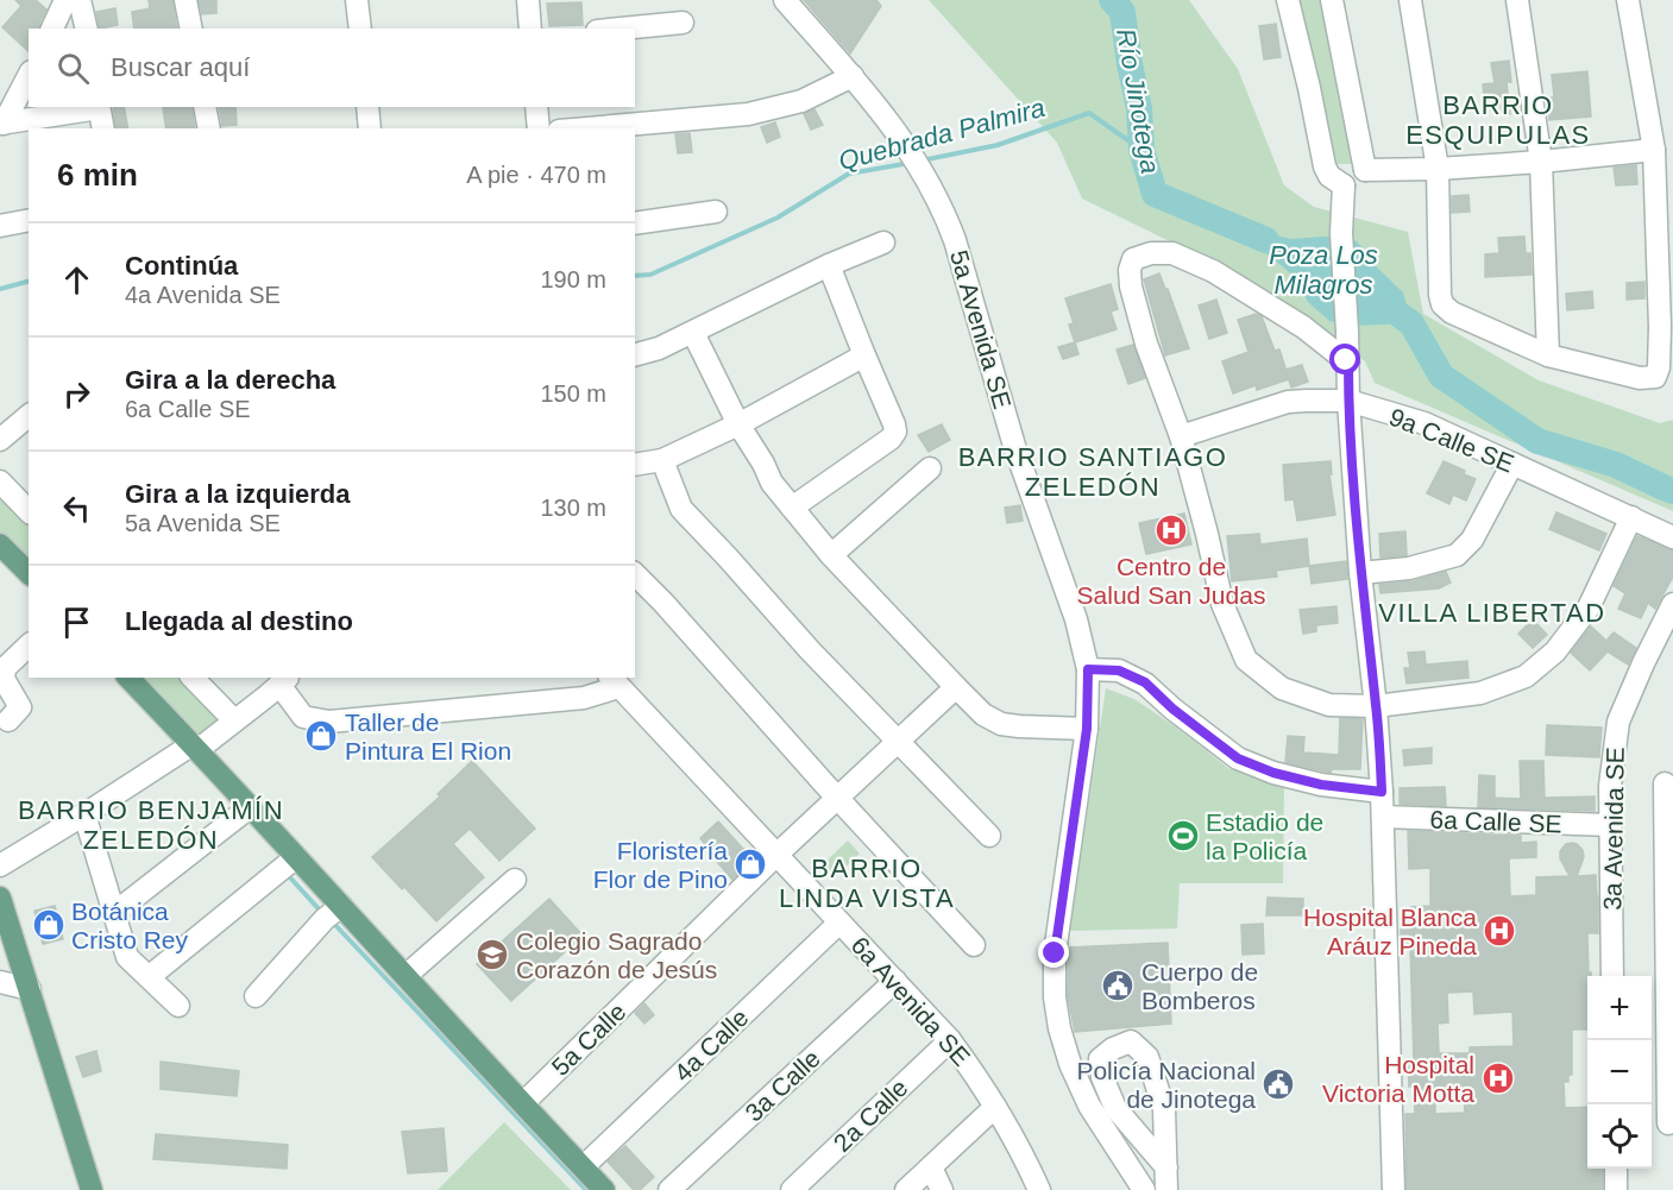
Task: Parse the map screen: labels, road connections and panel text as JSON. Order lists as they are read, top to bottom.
{
  "streets": {
    "street": [
      "5a Avenida SE",
      "9a Calle SE",
      "6a Calle SE",
      "3a Avenida SE",
      "6a Avenida SE",
      "5a Calle",
      "4a Calle",
      "3a Calle",
      "2a Calle"
    ]
  },
  "crossings": [
    ["6a Calle SE", "3a Avenida SE"],
    ["6a Avenida SE", "5a Calle"],
    ["6a Avenida SE", "4a Calle"],
    ["6a Avenida SE", "3a Calle"],
    ["6a Avenida SE", "2a Calle"]
  ],
  "districts": [
    "BARRIO ESQUIPULAS",
    "BARRIO SANTIAGO ZELEDÓN",
    "VILLA LIBERTAD",
    "BARRIO BENJAMÍN ZELEDÓN",
    "BARRIO LINDA VISTA"
  ],
  "water": ["Río Jinotega", "Quebrada Palmira", "Poza Los Milagros"],
  "places": {
    "hospital": ["Centro de Salud San Judas", "Hospital Blanca Aráuz Pineda", "Hospital Victoria Motta"],
    "shop": ["Taller de Pintura El Rion", "Floristería Flor de Pino", "Botánica Cristo Rey"],
    "sports": ["Estadio de la Policía"],
    "school or university": ["Colegio Sagrado Corazón de Jesús"],
    "public building": ["Cuerpo de Bomberos", "Policía Nacional de Jinotega"]
  },
  "page": {
    "search": "Buscar aquí",
    "heading": ["6 min", "A pie · 470 m"],
    "list": [
      ["Continúa", "4a Avenida SE", "190 m"],
      ["Gira a la derecha", "6a Calle SE", "150 m"],
      ["Gira a la izquierda", "5a Avenida SE", "130 m"],
      "Llegada al destino"
    ],
    "map_buttons": ["+", "−"]
  }
}
